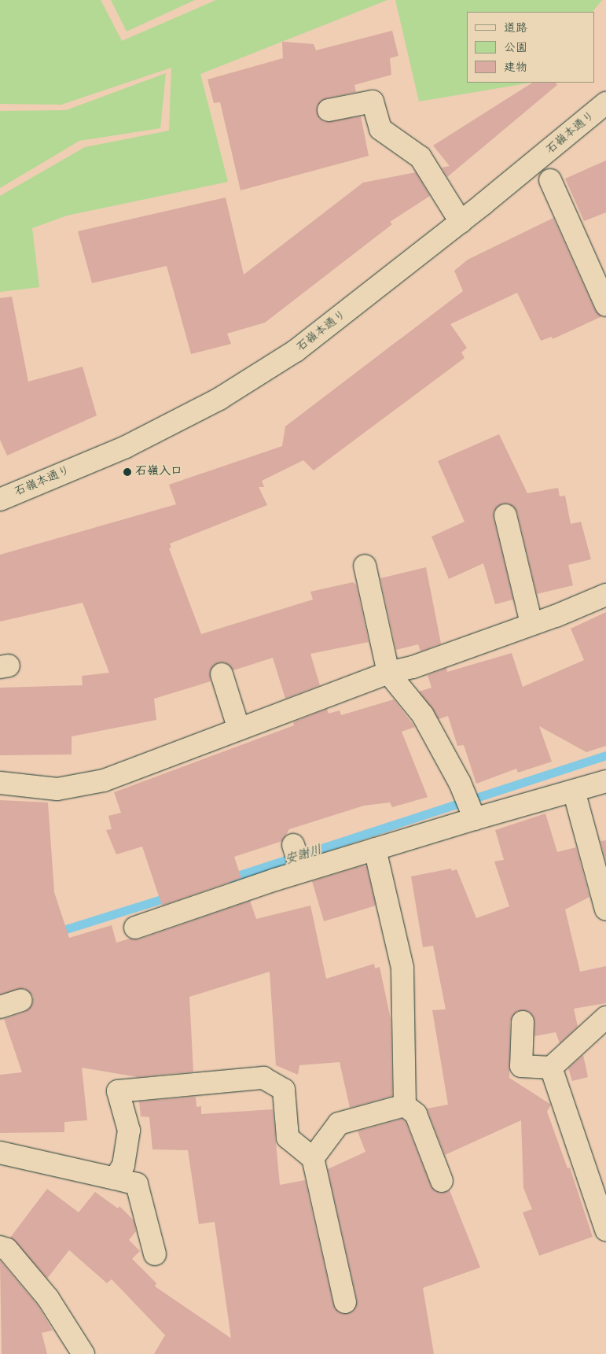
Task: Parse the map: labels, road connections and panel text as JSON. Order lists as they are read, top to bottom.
{
  "streets": {
    "street": ["石嶺本通り"]
  },
  "water": ["安謝川"],
  "places": ["石嶺入口"],
  "legend": ["道路", "公園", "建物"]
}
